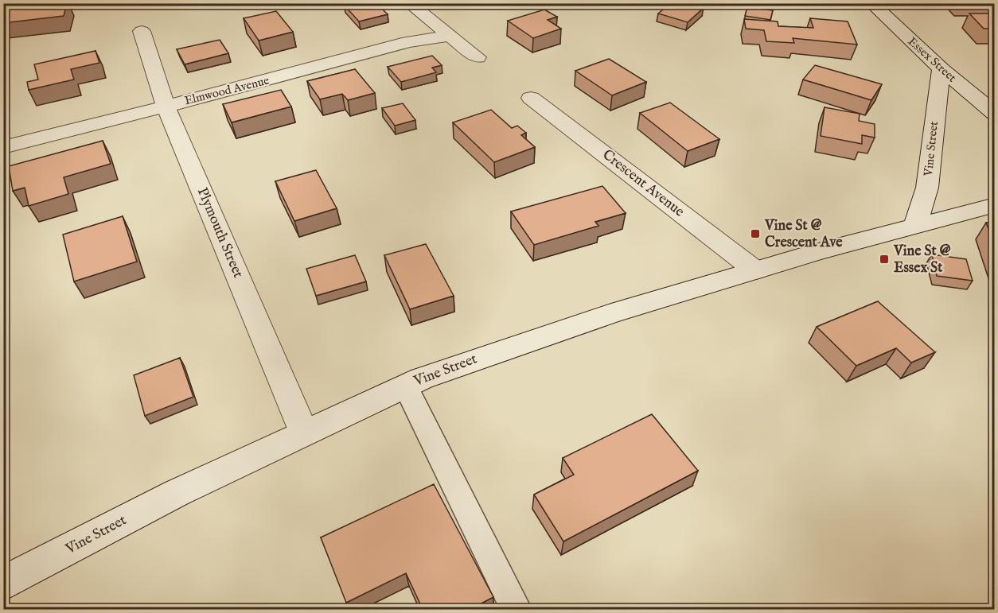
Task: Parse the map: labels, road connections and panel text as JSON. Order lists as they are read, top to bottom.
{
  "streets": {
    "street": [
      "Essex Street",
      "Elmwood Avenue",
      "Vine Street",
      "Crescent Avenue",
      "Plymouth Street"
    ]
  },
  "crossings": [
    ["Essex Street", "Vine Street"],
    ["Elmwood Avenue", "Plymouth Street"],
    ["Vine Street", "Crescent Avenue"],
    ["Vine Street", "Plymouth Street"]
  ],
  "places": {
    "transit": ["Vine St @ Crescent Ave", "Vine St @ Essex St"]
  }
}
